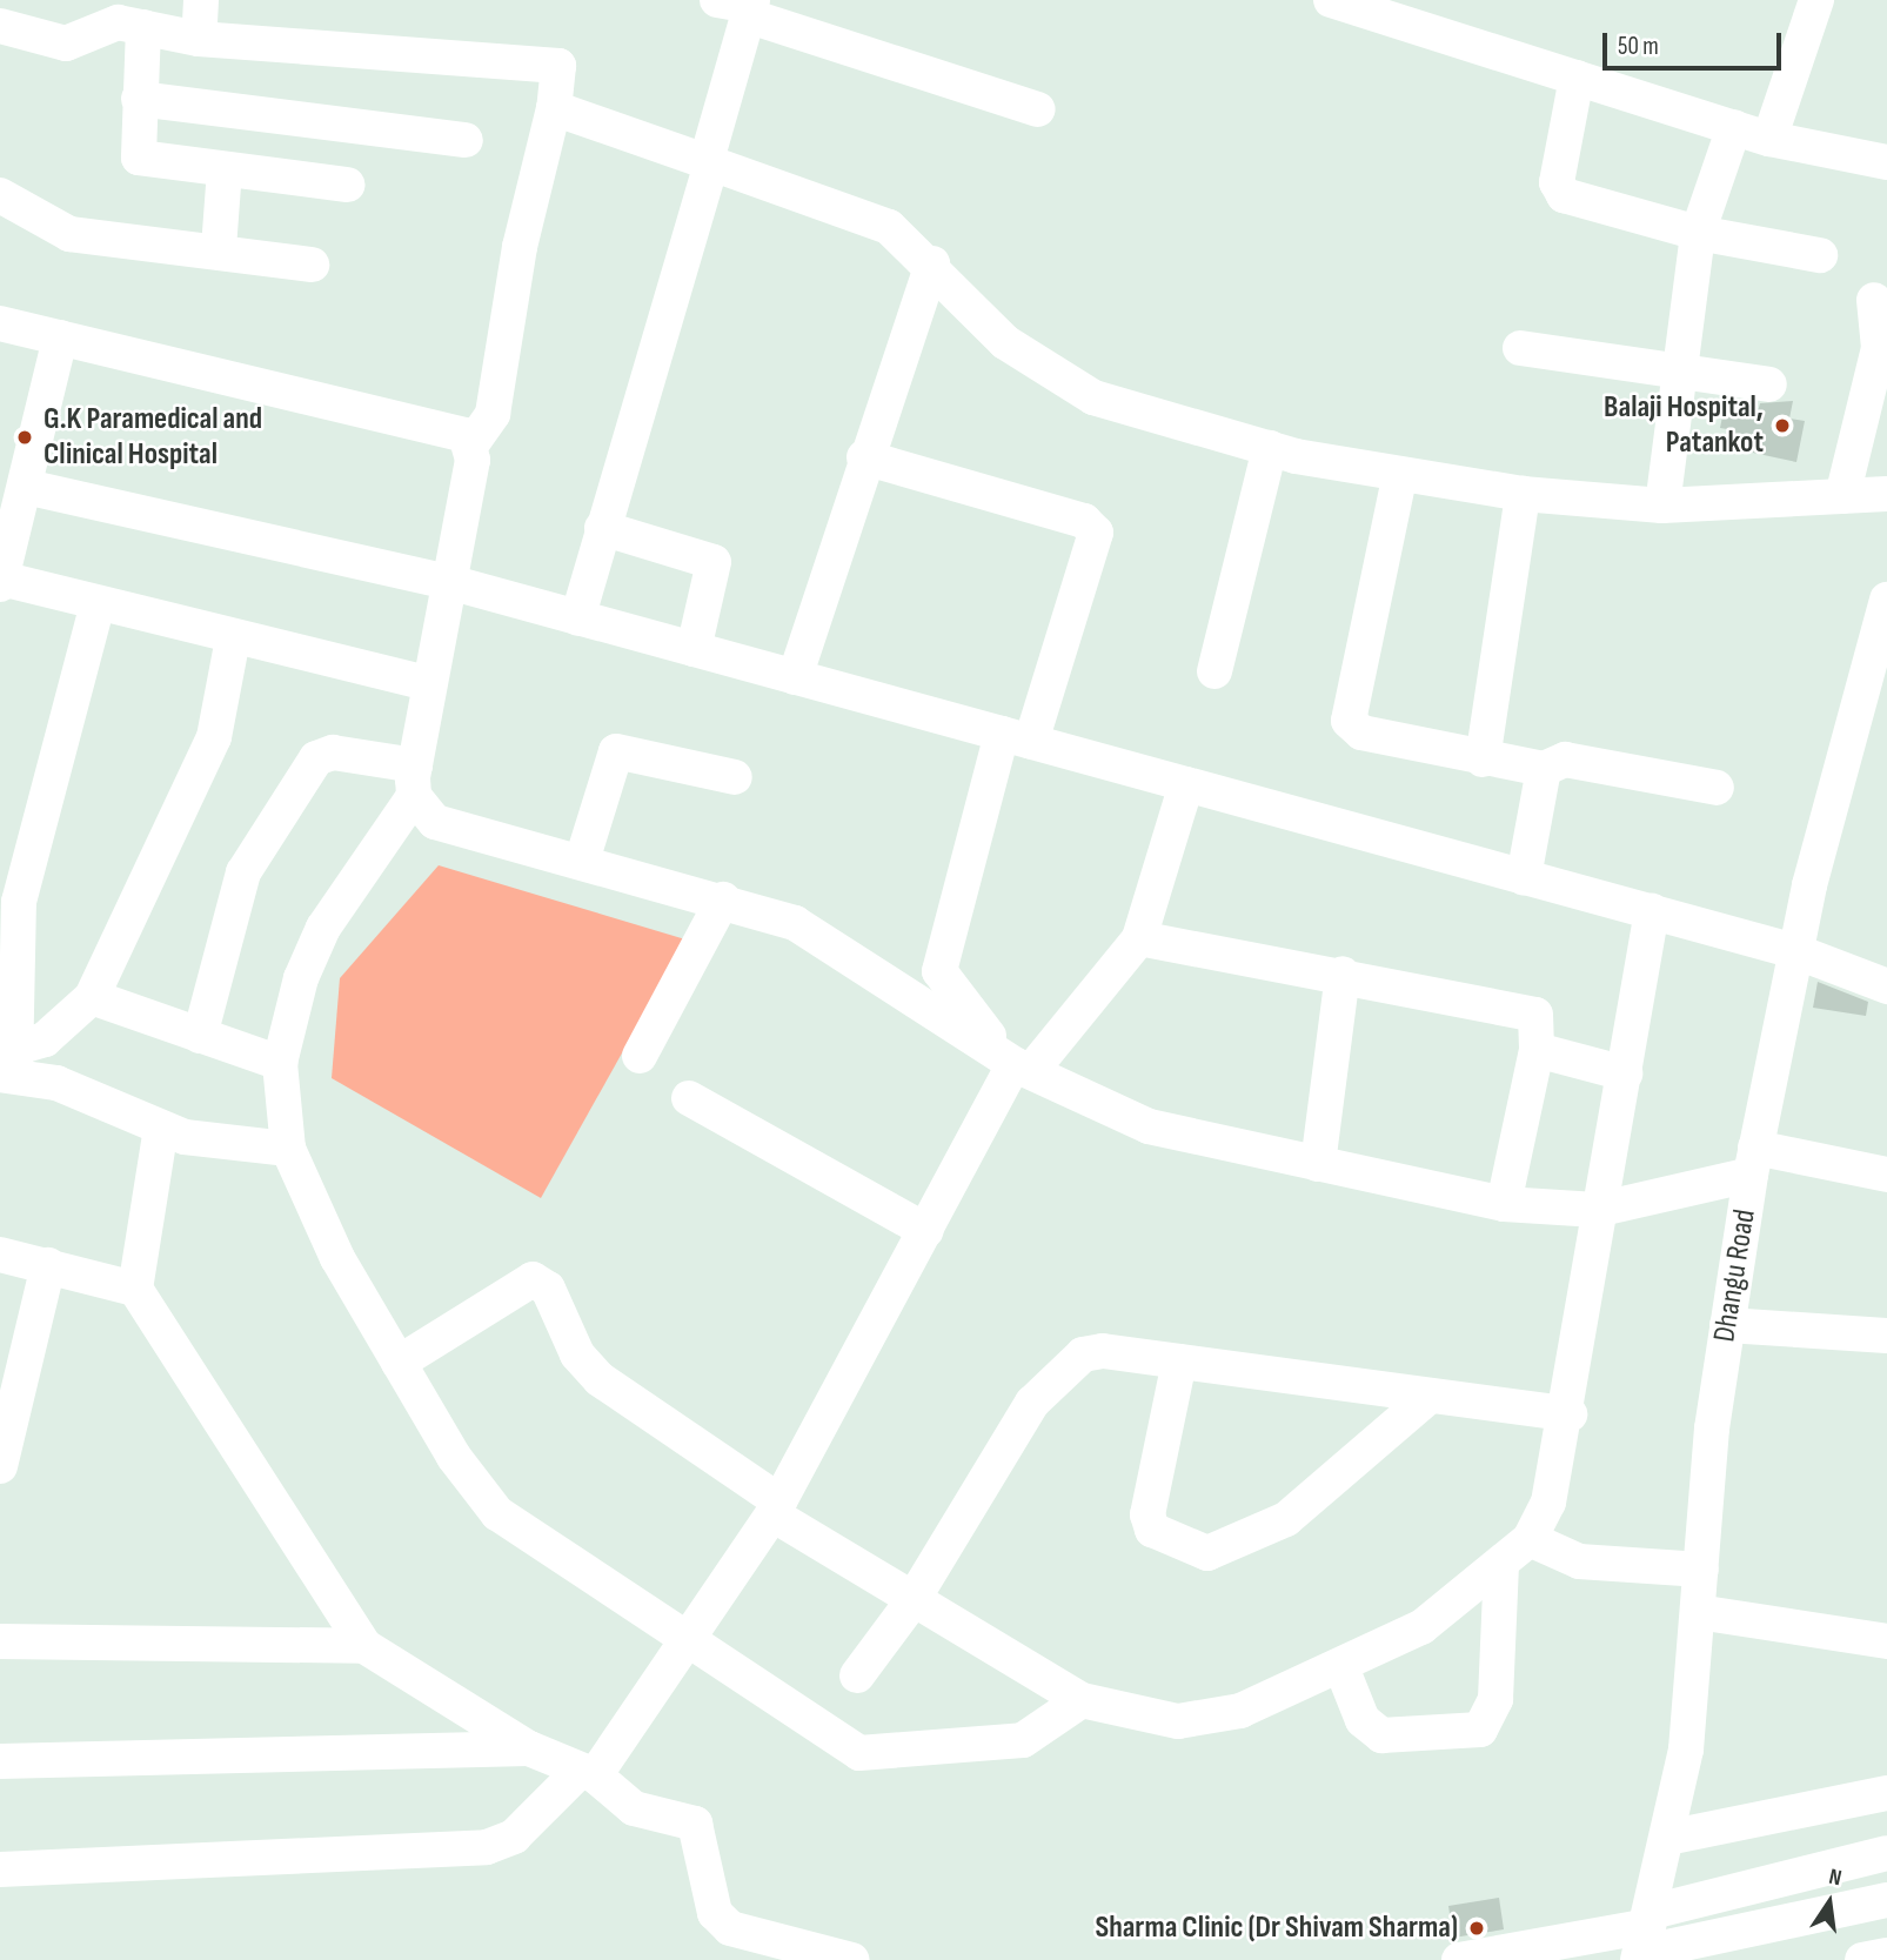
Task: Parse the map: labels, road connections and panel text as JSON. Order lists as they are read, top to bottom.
{
  "streets": {
    "street": ["Dhangu Road"]
  },
  "places": ["Balaji Hospital, Patankot", "G.K Paramedical and Clinical Hospital", "Sharma Clinic (Dr Shivam Sharma)"],
  "scale_bar": "50 m",
  "north": "top"
}
